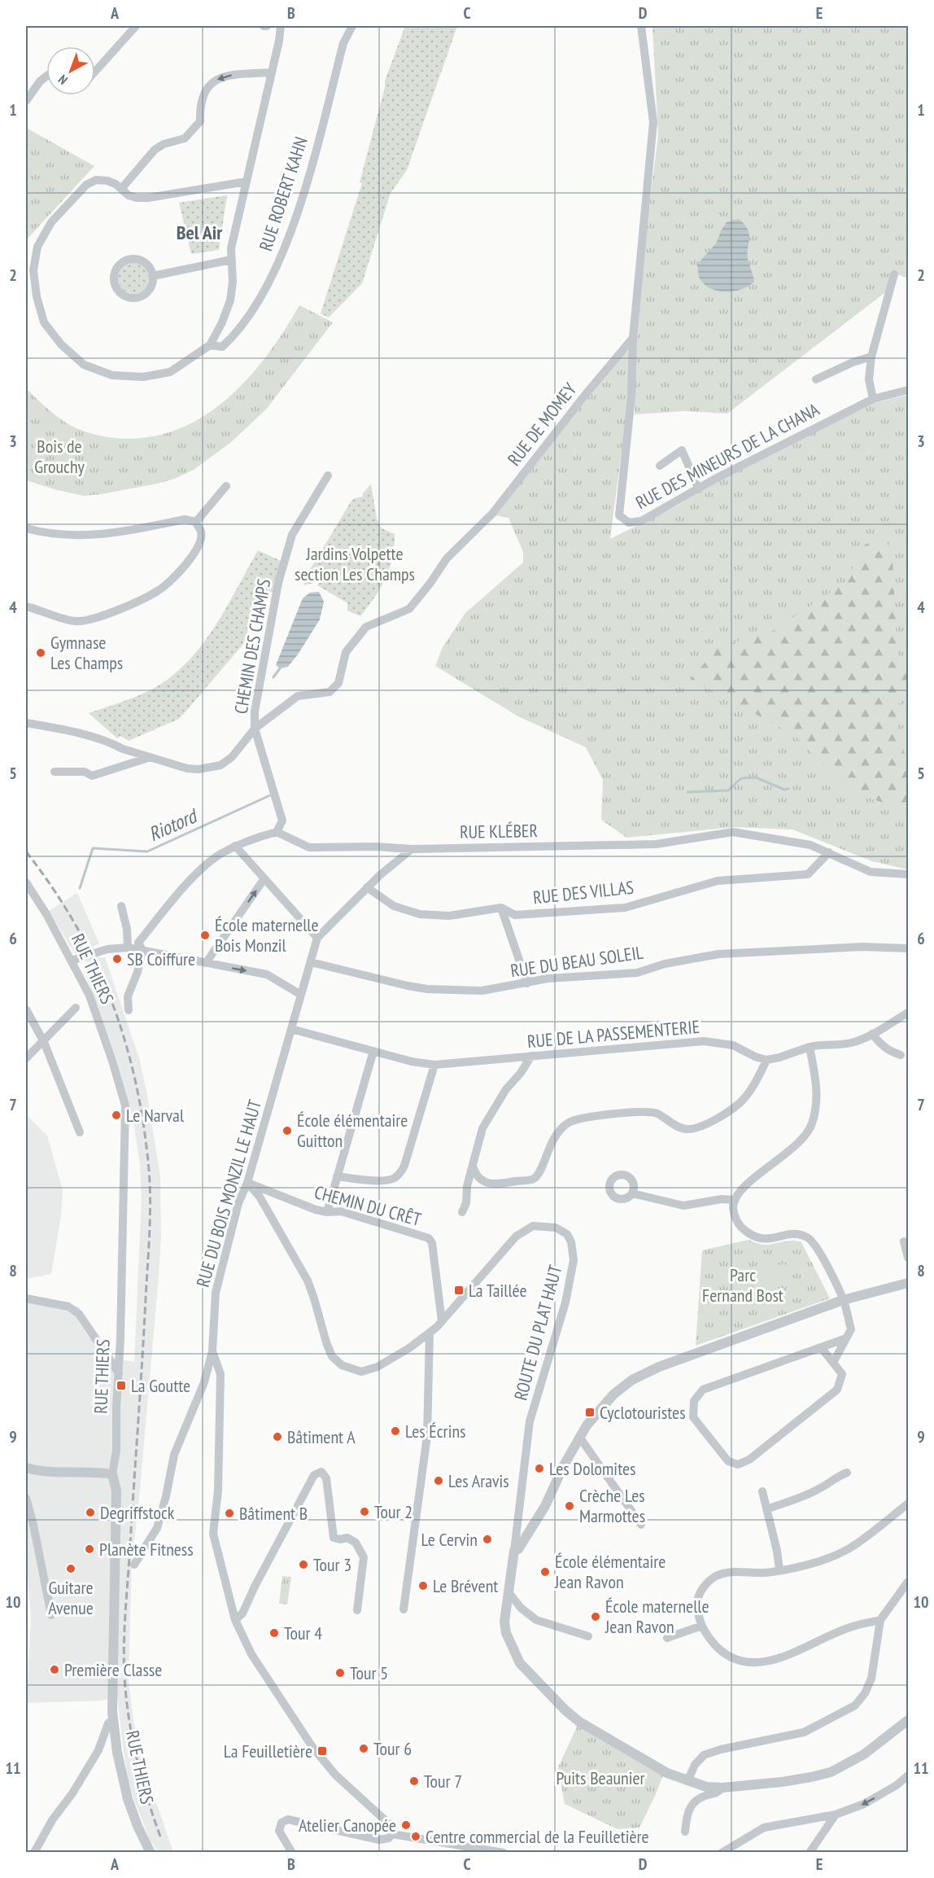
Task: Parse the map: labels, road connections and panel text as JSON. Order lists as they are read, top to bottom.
{
  "streets": {
    "street": [
      "RUE ROBERT KAHN",
      "RUE DE MOMEY",
      "RUE DES MINEURS DE LA CHANA",
      "CHEMIN DES CHAMPS",
      "RUE KLÉBER",
      "RUE DES VILLAS",
      "RUE DU BEAU SOLEIL",
      "RUE THIERS",
      "RUE DE LA PASSEMENTERIE",
      "RUE DU BOIS MONZIL LE HAUT",
      "CHEMIN DU CRÊT",
      "ROUTE DU PLAT HAUT"
    ]
  },
  "crossings": [
    ["RUE DE MOMEY", "RUE DES MINEURS DE LA CHANA"],
    ["RUE DE MOMEY", "CHEMIN DES CHAMPS"],
    ["RUE KLÉBER", "RUE DES VILLAS"],
    ["RUE DU BEAU SOLEIL", "RUE DU BOIS MONZIL LE HAUT"],
    ["RUE DE LA PASSEMENTERIE", "RUE DU BOIS MONZIL LE HAUT"],
    ["RUE DU BOIS MONZIL LE HAUT", "CHEMIN DU CRÊT"],
    ["RUE DU BOIS MONZIL LE HAUT", "ROUTE DU PLAT HAUT"],
    ["CHEMIN DU CRÊT", "ROUTE DU PLAT HAUT"]
  ],
  "districts": ["Bel Air"],
  "water": ["Riotord"],
  "parks": [
    "Bois de Grouchy",
    "Jardins Volpette section Les Champs",
    "Parc Fernand Bost",
    "Puits Beaunier"
  ],
  "places": {
    "other": [
      "Gymnase Les Champs",
      "École maternelle Bois Monzil",
      "SB Coiffure",
      "Le Narval",
      "École élémentaire Guitton",
      "Les Écrins",
      "Bâtiment A",
      "Les Dolomites",
      "Les Aravis",
      "Crèche Les Marmottes",
      "Tour 2",
      "Degriffstock",
      "Bâtiment B",
      "Le Cervin",
      "Planète Fitness",
      "Tour 3",
      "Guitare Avenue",
      "École élémentaire Jean Ravon",
      "Le Brévent",
      "École maternelle Jean Ravon",
      "Tour 4",
      "Première Classe",
      "Tour 5",
      "Tour 6",
      "Tour 7",
      "Atelier Canopée",
      "Centre commercial de la Feuilletière"
    ],
    "transit": [
      "La Taillée",
      "La Goutte",
      "Cyclotouristes",
      "La Feuilletière"
    ]
  },
  "north": "bottom left",
  "grid": {
    "columns": [
      "A",
      "B",
      "C",
      "D",
      "E"
    ],
    "rows": [
      "1",
      "2",
      "3",
      "4",
      "5",
      "6",
      "7",
      "8",
      "9",
      "10",
      "11"
    ]
  }
}
